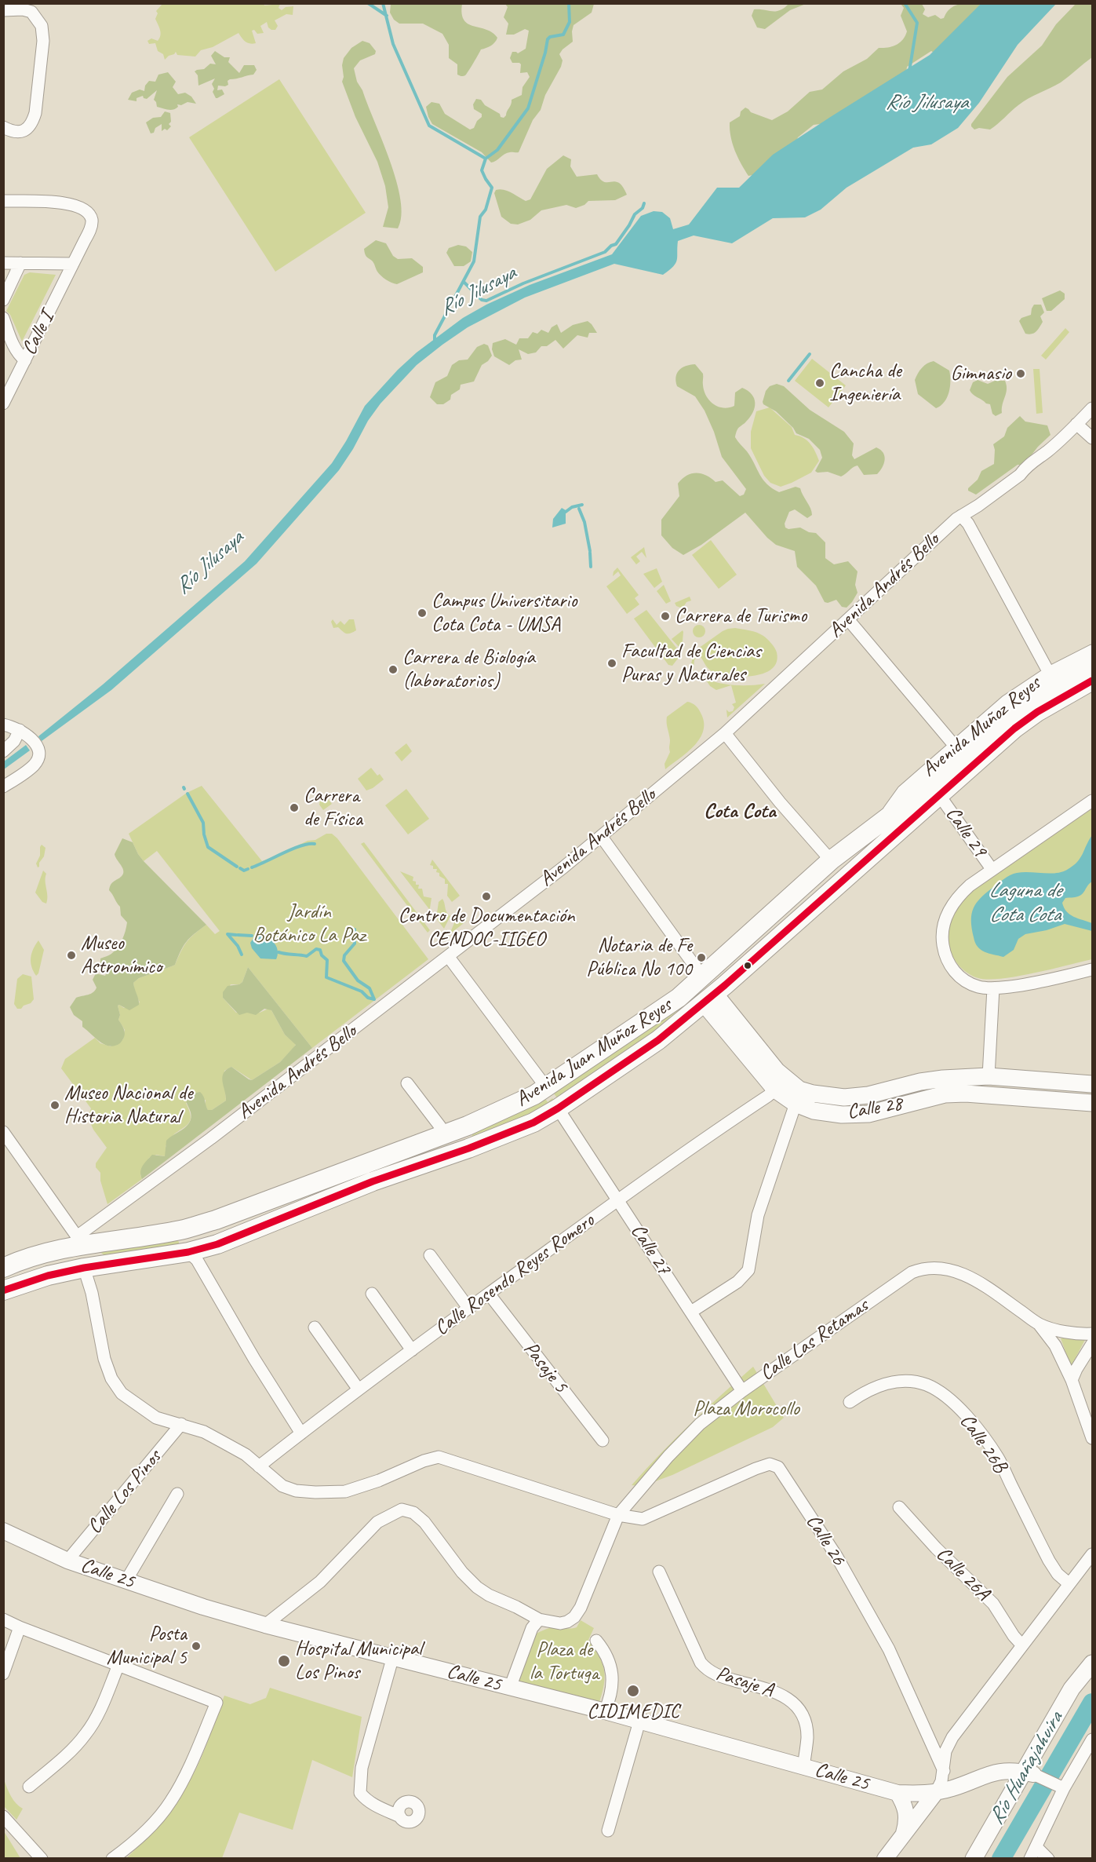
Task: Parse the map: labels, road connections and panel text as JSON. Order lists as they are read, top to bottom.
{
  "streets": {
    "main road": ["Avenida Juan Muñoz Reyes", "Calle 28"],
    "street": [
      "Calle I",
      "Avenida Andrés Bello",
      "Avenida Muñoz Reyes",
      "Calle 29",
      "Calle 27",
      "Calle Rosendo Reyes Romero",
      "Calle Las Retamas",
      "Pasaje 5",
      "Calle 26B",
      "Calle Los Pinos",
      "Calle 26",
      "Calle 25",
      "Calle 26A",
      "Pasaje A"
    ]
  },
  "crossings": [
    ["Avenida Andrés Bello", "Avenida Juan Muñoz Reyes"],
    ["Avenida Muñoz Reyes", "Avenida Juan Muñoz Reyes"],
    ["Calle 29", "Avenida Juan Muñoz Reyes"],
    ["Avenida Juan Muñoz Reyes", "Calle 28"],
    ["Avenida Juan Muñoz Reyes", "Calle 27"],
    ["Avenida Juan Muñoz Reyes", "Calle 26"],
    ["Calle 28", "Calle Rosendo Reyes Romero"],
    ["Calle 27", "Calle Rosendo Reyes Romero"],
    ["Calle 27", "Calle Las Retamas"],
    ["Calle Rosendo Reyes Romero", "Pasaje 5"],
    ["Calle Rosendo Reyes Romero", "Calle 26"],
    ["Calle Las Retamas", "Calle 26"],
    ["Calle Las Retamas", "Calle 25"],
    ["Calle Los Pinos", "Calle 26"],
    ["Calle Los Pinos", "Calle 25"],
    ["Calle 25", "Pasaje A"]
  ],
  "districts": ["Cota Cota"],
  "water": ["Río Jilusaya", "Laguna de Cota Cota", "Río Huañajahuira"],
  "parks": ["Jardín Botánico La Paz", "Plaza Morocollo", "Plaza de la Tortuga"],
  "places": [
    "Gimnasio",
    "Cancha de Ingeniería",
    "Campus Universitario Cota Cota - UMSA",
    "Carrera de Turismo",
    "Facultad de Ciencias Puras y Naturales",
    "Carrera de Biología (laboratorios)",
    "Carrera de Física",
    "Centro de Documentación CENDOC-IIGEO",
    "Museo Astronímico",
    "Notaria de Fe Pública No 100",
    "Museo Nacional de Historia Natural",
    "Posta Municipal 5",
    "Hospital Municipal Los Pinos",
    "CIDIMEDIC"
  ]
}
